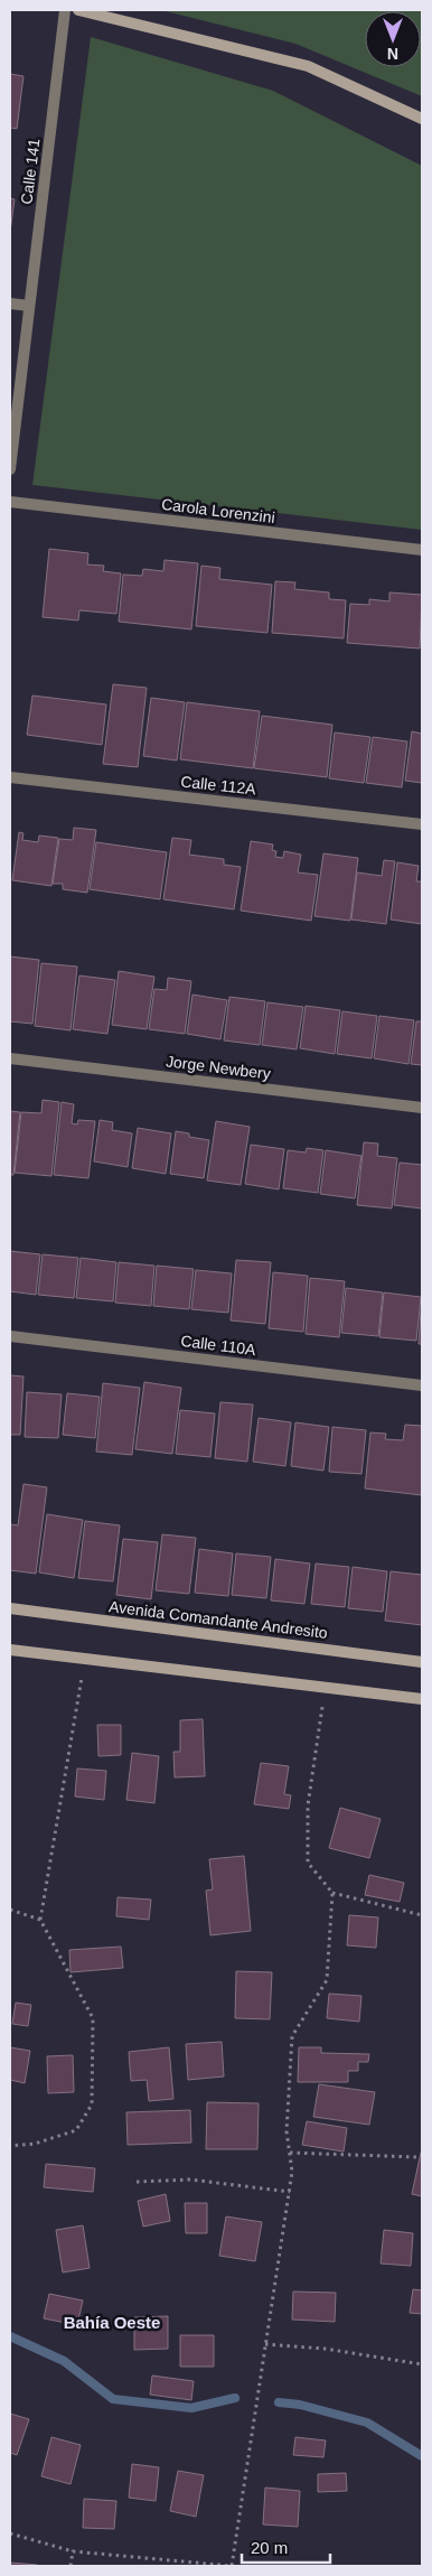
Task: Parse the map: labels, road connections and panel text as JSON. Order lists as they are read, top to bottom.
{
  "streets": {
    "main road": ["Avenida Comandante Andresito"],
    "street": [
      "Calle 141",
      "Carola Lorenzini",
      "Calle 112A",
      "Jorge Newbery",
      "Calle 110A"
    ]
  },
  "districts": ["Bahía Oeste"],
  "scale_bar": "20 m",
  "north": "bottom"
}
